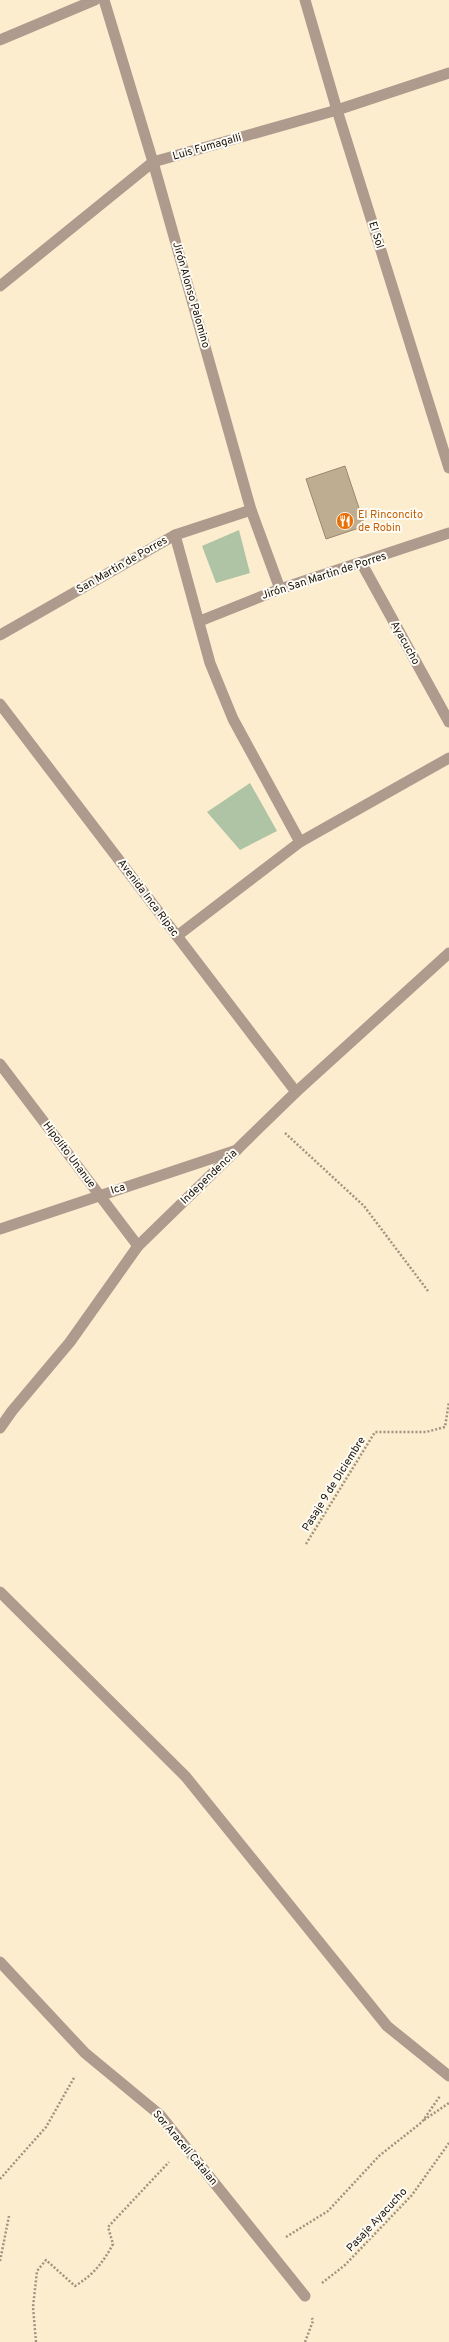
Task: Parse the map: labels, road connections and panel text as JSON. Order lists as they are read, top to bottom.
{
  "streets": {
    "street": [
      "Luis Fumagalli",
      "El Sol",
      "Jirón Alonso Palomino",
      "San Martin de Porres",
      "Jirón San Martin de Porres",
      "Ayacucho",
      "Avenida Inca Ripac",
      "Hipolito Unanue",
      "Independencia",
      "Ica",
      "Sor Araceli Catalan"
    ],
    "path": ["Pasaje 9 de Diciembre", "Pasaje Ayacucho"]
  },
  "crossings": [
    ["Luis Fumagalli", "El Sol"],
    ["Luis Fumagalli", "Jirón Alonso Palomino"],
    ["Jirón Alonso Palomino", "San Martin de Porres"],
    ["Jirón Alonso Palomino", "Jirón San Martin de Porres"],
    ["Jirón San Martin de Porres", "Ayacucho"],
    ["Avenida Inca Ripac", "Independencia"],
    ["Hipolito Unanue", "Independencia"],
    ["Hipolito Unanue", "Ica"],
    ["Independencia", "Ica"],
    ["Sor Araceli Catalan", "Pasaje Ayacucho"]
  ],
  "places": {
    "restaurant": ["El Rinconcito de Robin"]
  }
}
